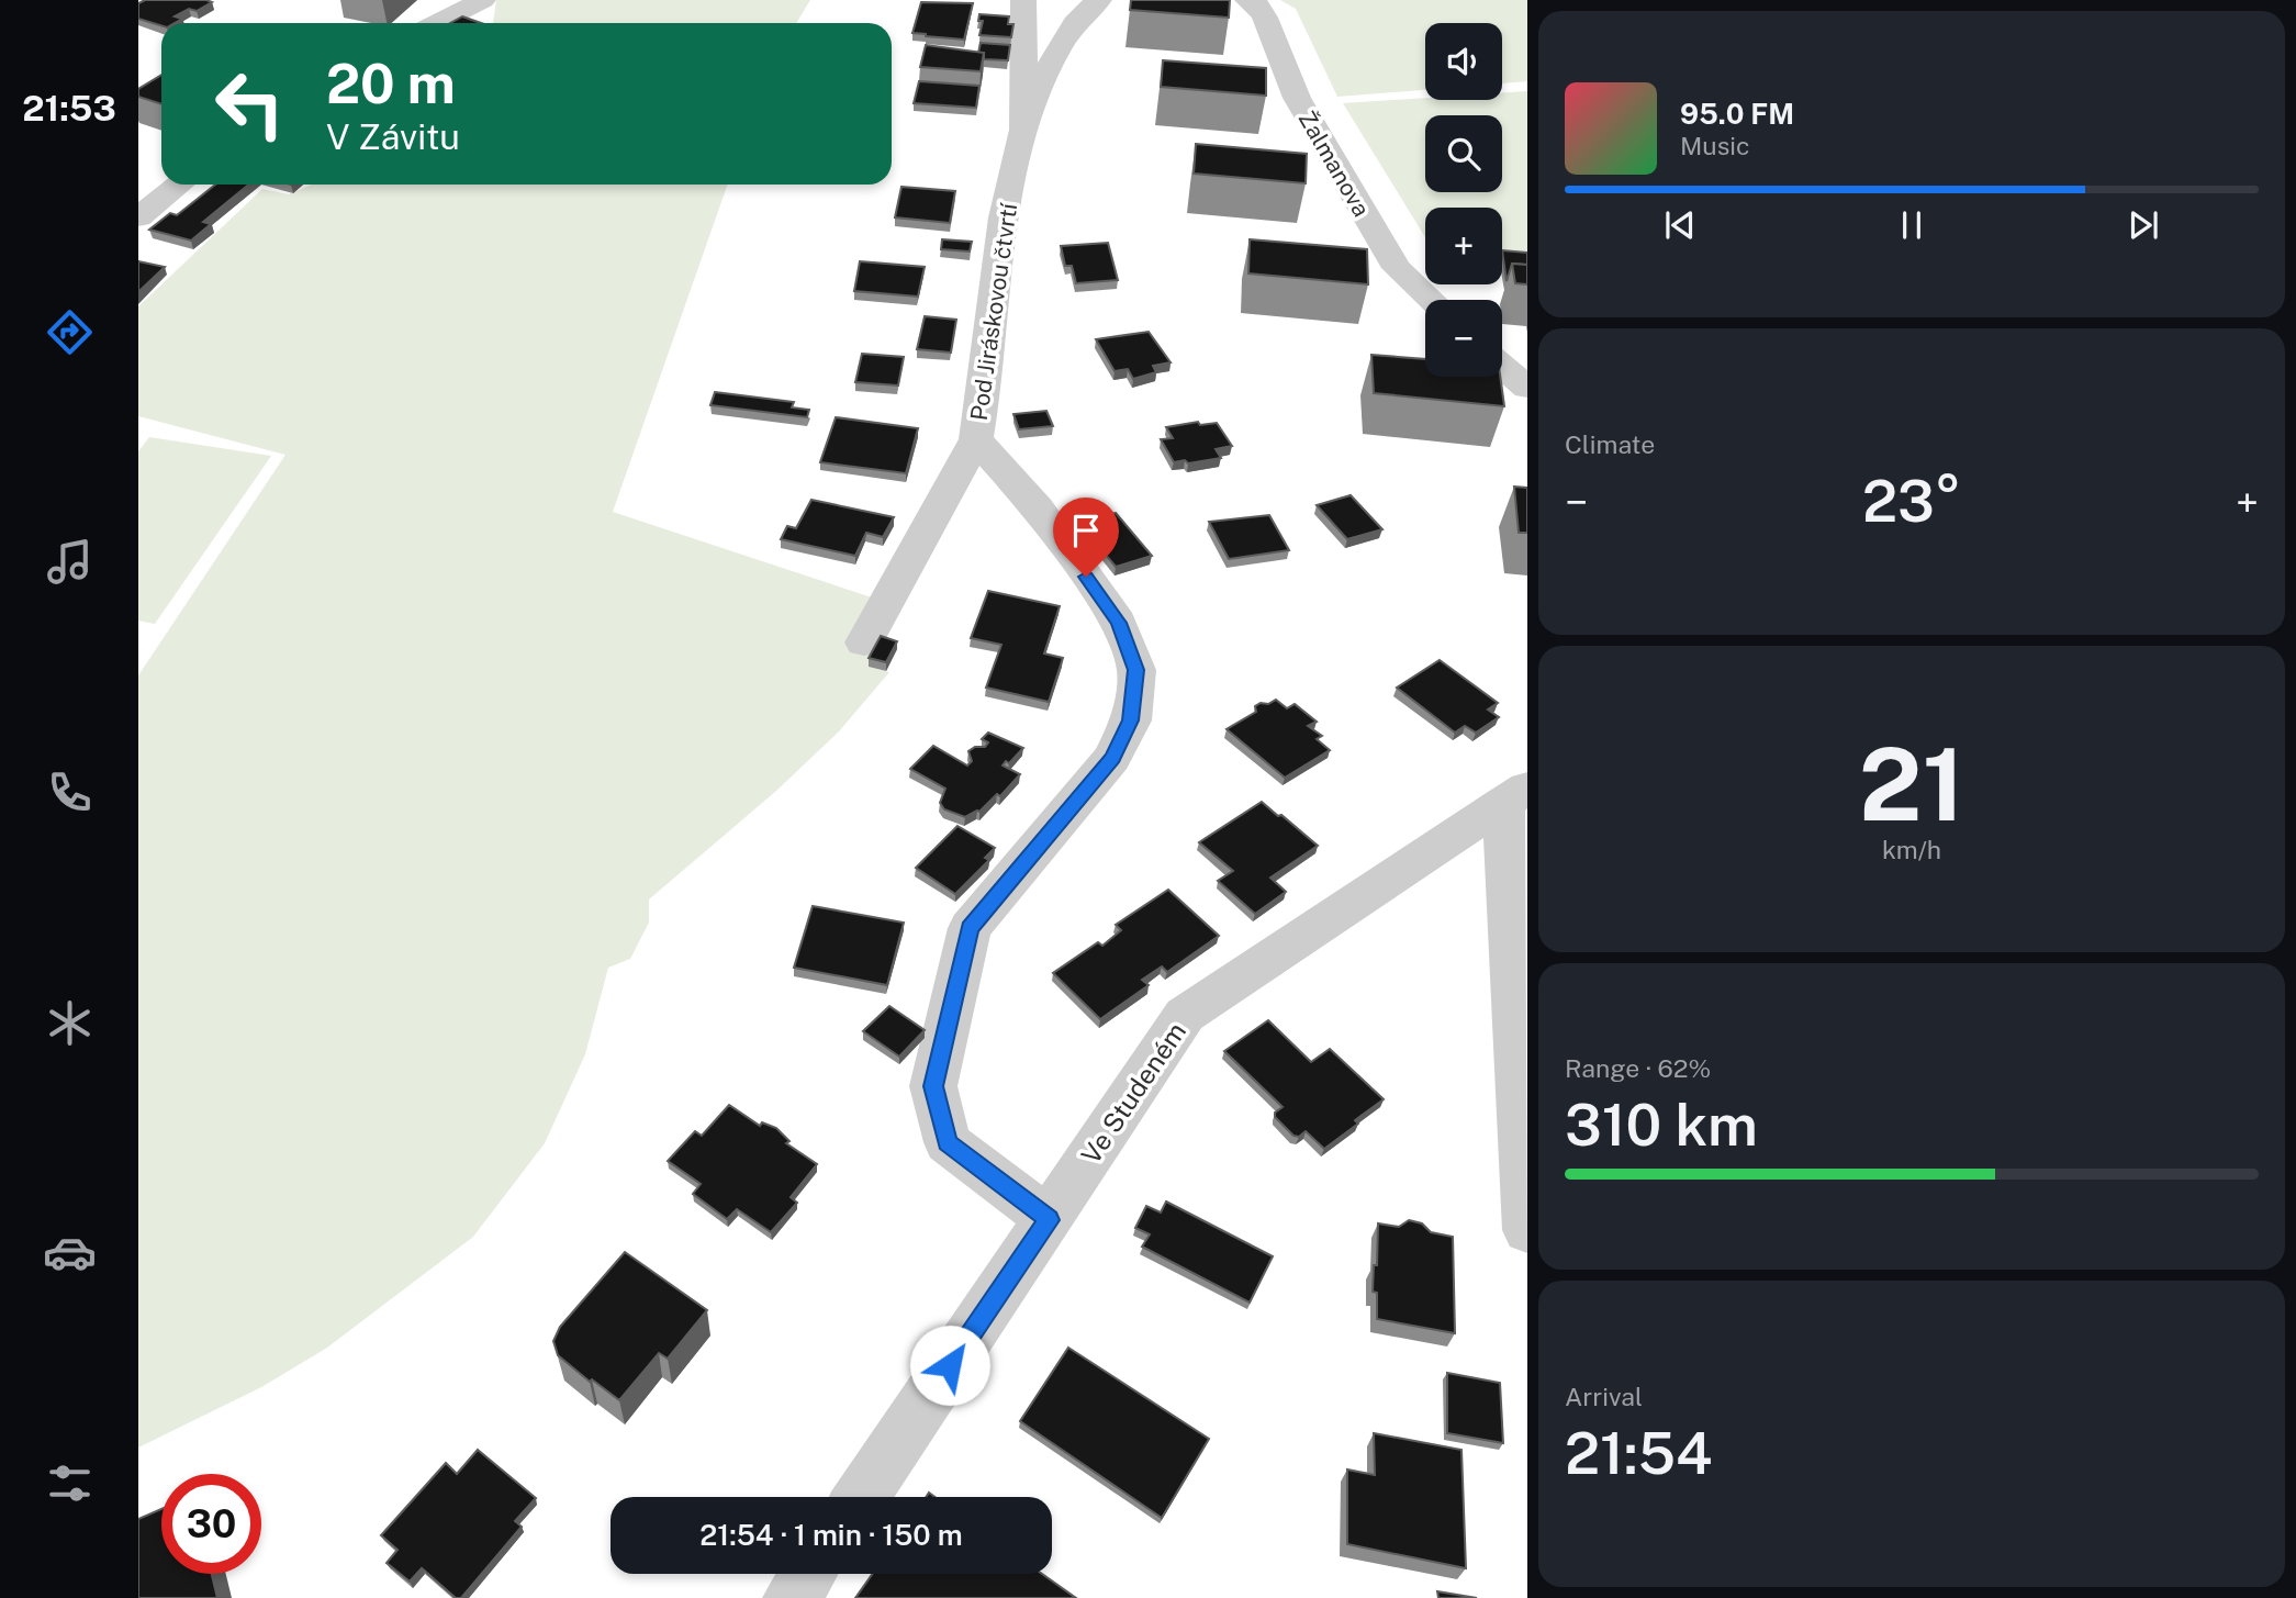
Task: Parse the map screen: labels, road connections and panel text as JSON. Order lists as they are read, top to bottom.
{
  "streets": {
    "street": ["Žalmanova", "Pod Jiráskovou čtvrtí", "Ve Studeném"]
  },
  "page": {
    "tabs": "21:53",
    "map_buttons": ["+", "−"],
    "turn": ["20 m", "V Závitu"],
    "song": ["95.0 FM", "Music"],
    "tile": [
      "Climate",
      ["21", "km/h"],
      ["Range · 62%", "310 km"],
      ["Arrival", "21:54"]
    ],
    "heat": ["−", "23°", "+"],
    "limit": "30",
    "trip": "21:54 · 1 min · 150 m"
  }
}
